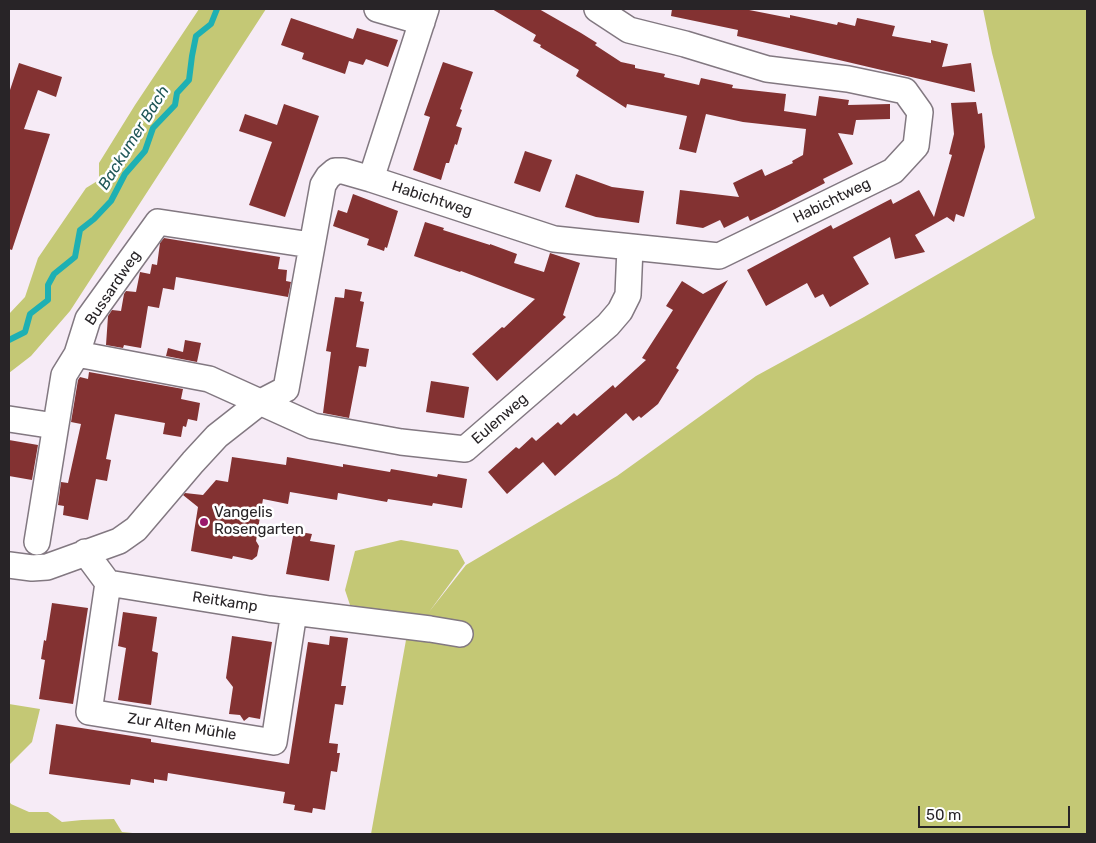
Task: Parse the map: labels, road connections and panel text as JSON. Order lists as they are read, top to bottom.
{
  "streets": {
    "street": [
      "Habichtweg",
      "Bussardweg",
      "Eulenweg",
      "Reitkamp",
      "Zur Alten Mühle"
    ]
  },
  "crossings": [
    ["Habichtweg", "Eulenweg"],
    ["Reitkamp", "Zur Alten Mühle"]
  ],
  "water": ["Backumer Bach"],
  "places": ["Vangelis Rosengarten"],
  "scale_bar": "50 m"
}
